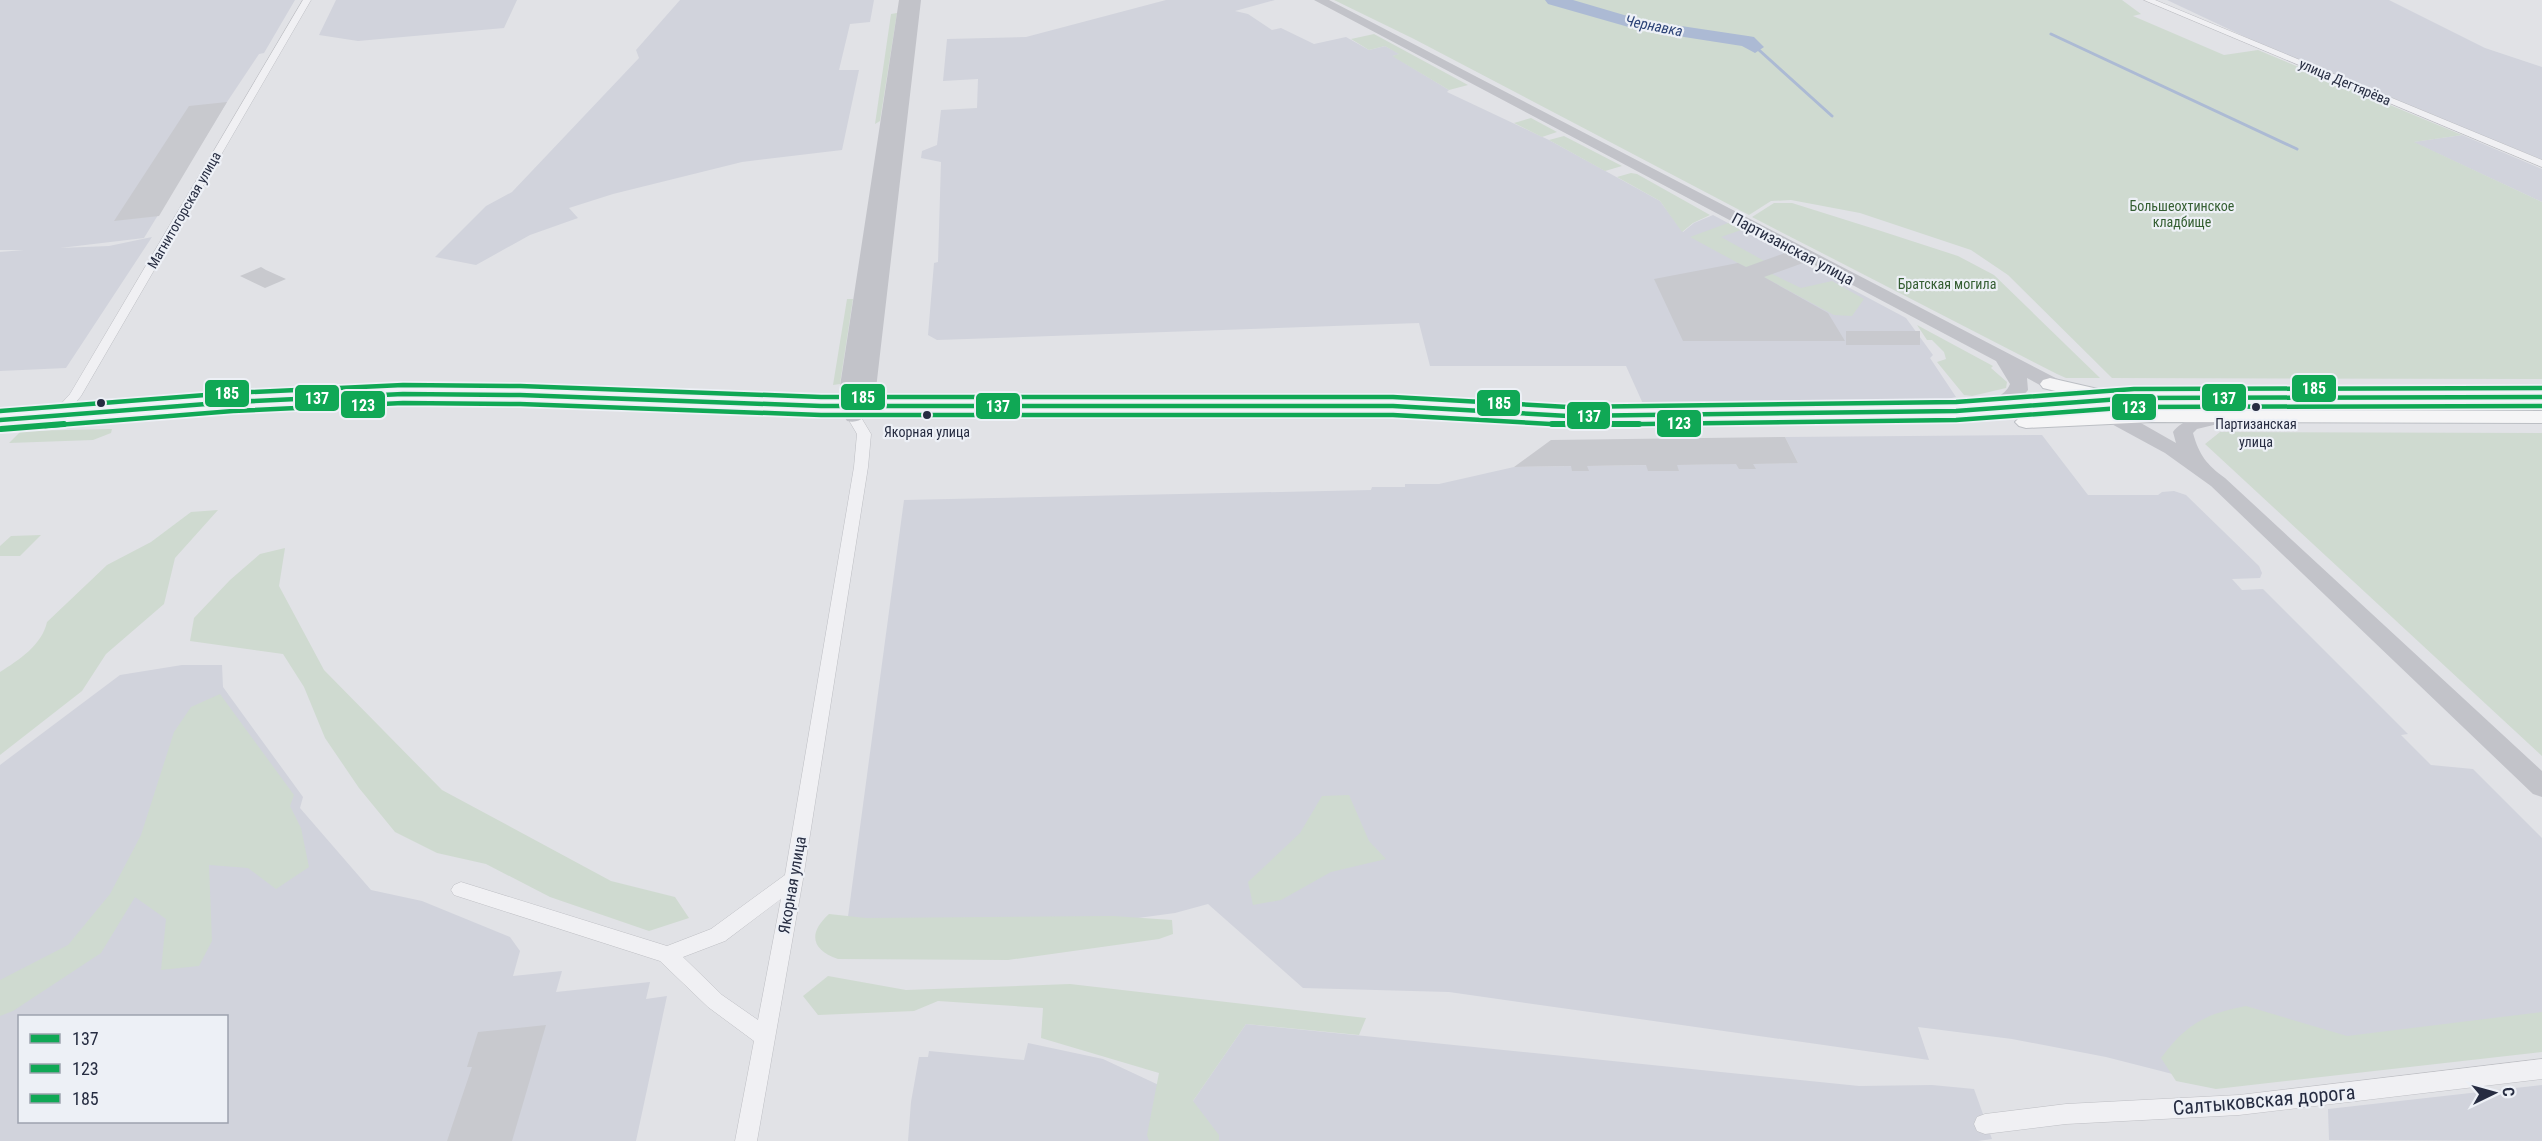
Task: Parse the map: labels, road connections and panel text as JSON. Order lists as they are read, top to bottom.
{
  "streets": {
    "street": [
      "улица Дегтярёва",
      "Магнитогорская улица",
      "Партизанская улица",
      "Якорная улица",
      "Салтыковская дорога"
    ]
  },
  "water": ["Чернавка"],
  "parks": ["Большеохтинское кладбище", "Братская могила"],
  "places": ["Партизанская улица", "Якорная улица"],
  "lines": ["transit line 185", "transit line 137", "transit line 123"],
  "legend": ["137", "123", "185"],
  "north": "right"
}
